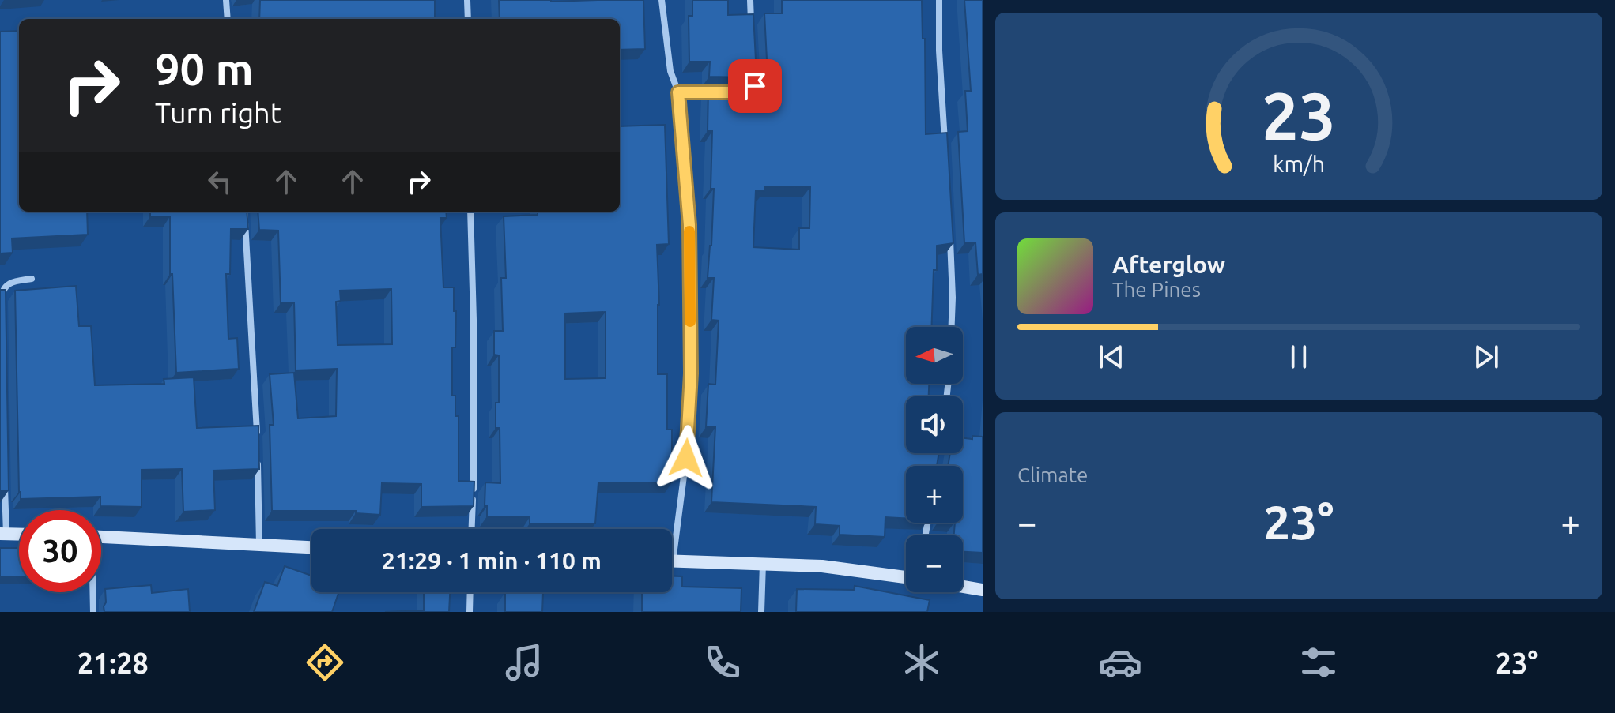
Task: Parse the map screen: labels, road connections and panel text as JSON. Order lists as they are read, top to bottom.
{
  "north": "left",
  "page": {
    "turn": ["90 m", "Turn right"],
    "song": ["Afterglow", "The Pines"],
    "map_buttons": ["+", "−"],
    "tile": "Climate",
    "heat": ["−", "23°", "+"],
    "limit": "30",
    "trip": "21:29 · 1 min · 110 m",
    "tabs": ["21:28", "23°"],
    "gauge": ["23", "km/h"]
  }
}
